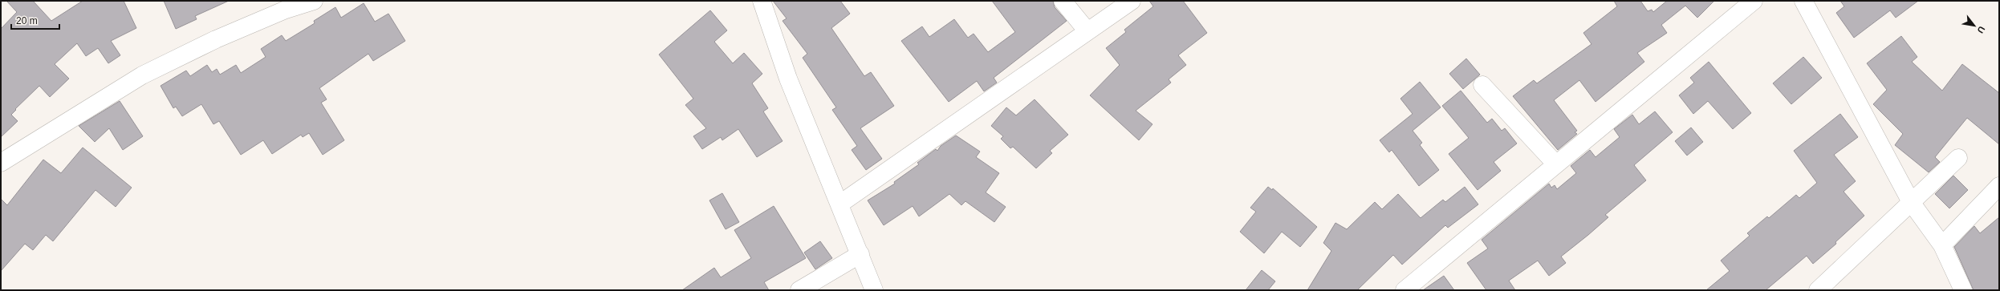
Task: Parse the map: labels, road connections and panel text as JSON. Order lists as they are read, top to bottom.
{
  "scale_bar": "20 m",
  "north": "bottom right"
}
